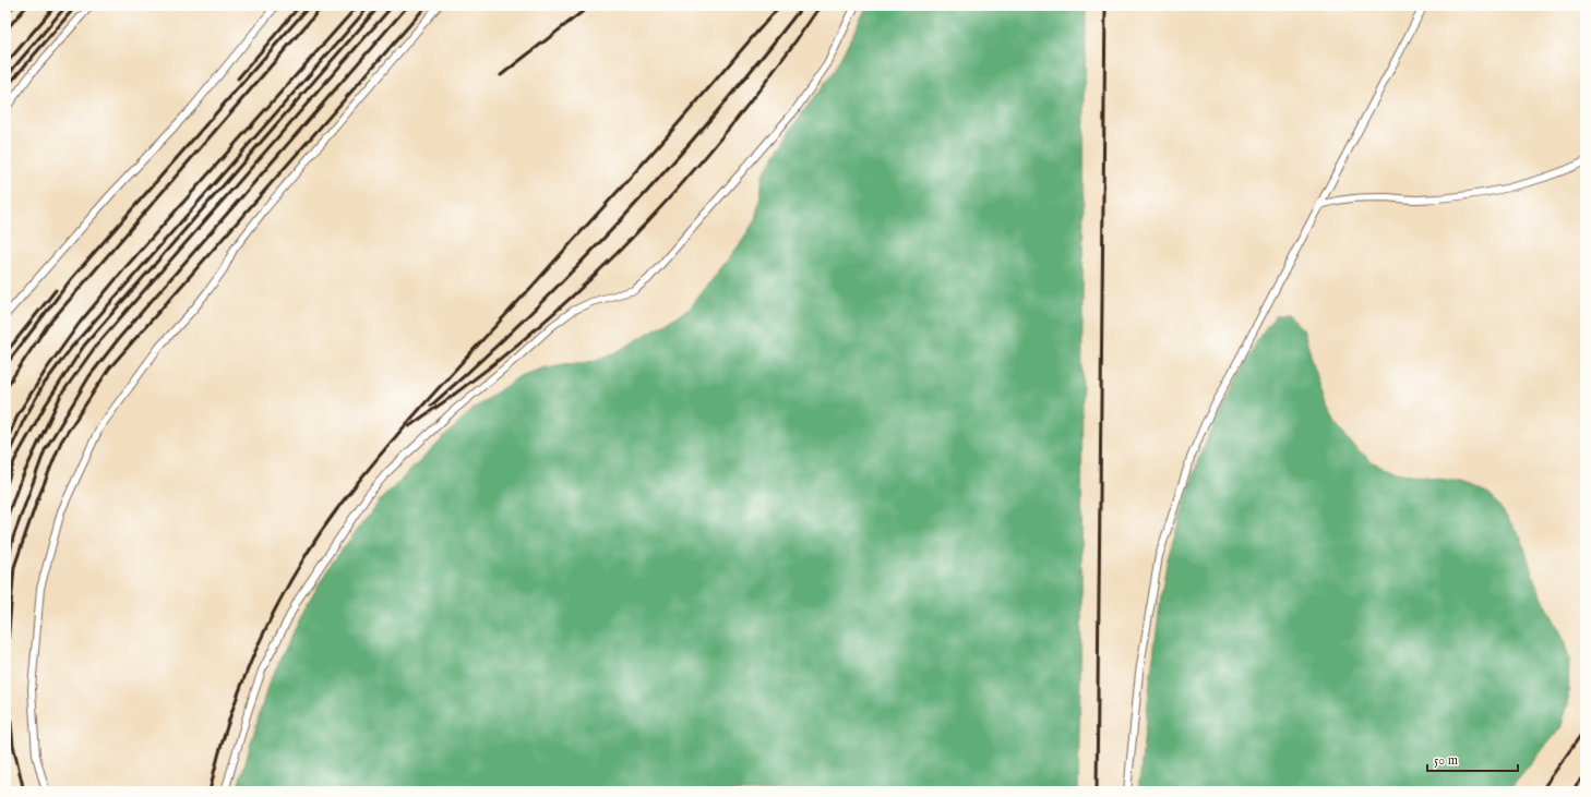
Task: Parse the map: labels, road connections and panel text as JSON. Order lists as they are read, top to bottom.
{
  "scale_bar": "50 m"
}
